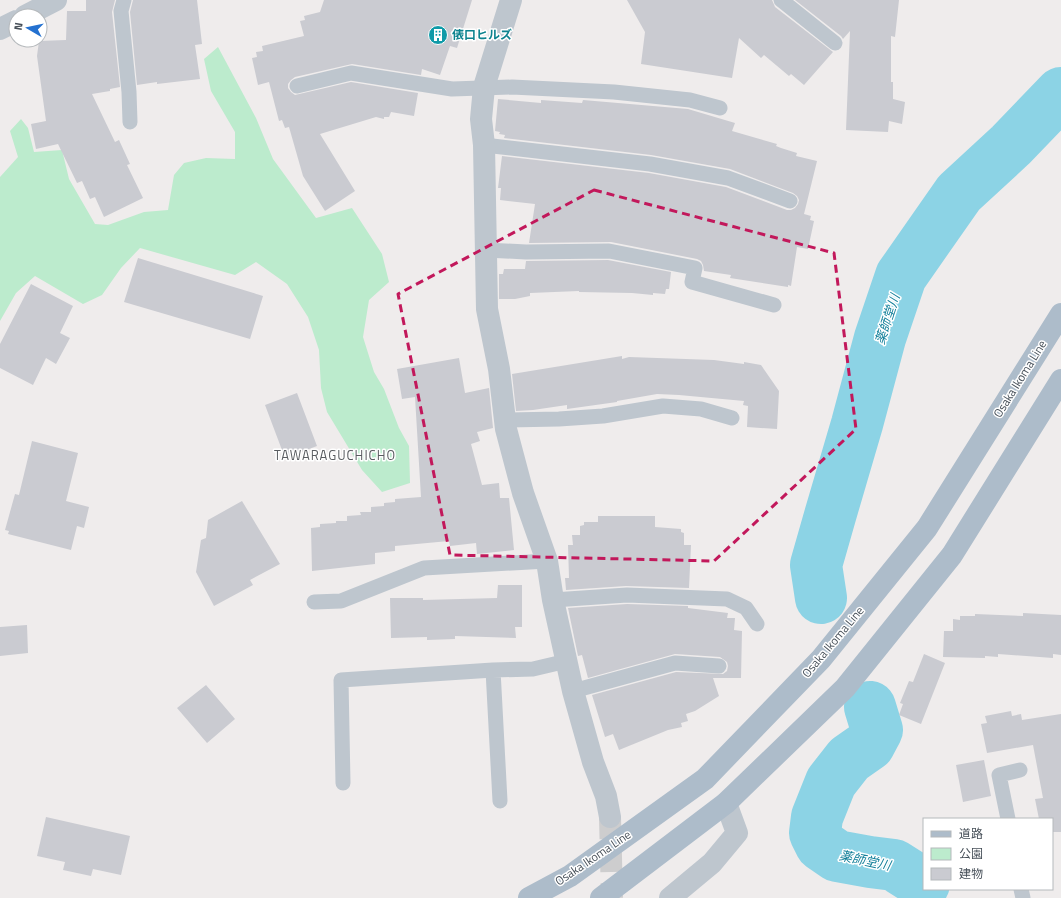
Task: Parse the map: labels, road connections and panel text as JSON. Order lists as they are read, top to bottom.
{
  "streets": {
    "main road": ["Osaka Ikoma Line"]
  },
  "districts": ["TAWARAGUCHICHO"],
  "water": ["薬師堂川"],
  "places": {
    "building": ["俵口ヒルズ"]
  },
  "legend": ["道路", "公園", "建物"],
  "north": "left"
}
